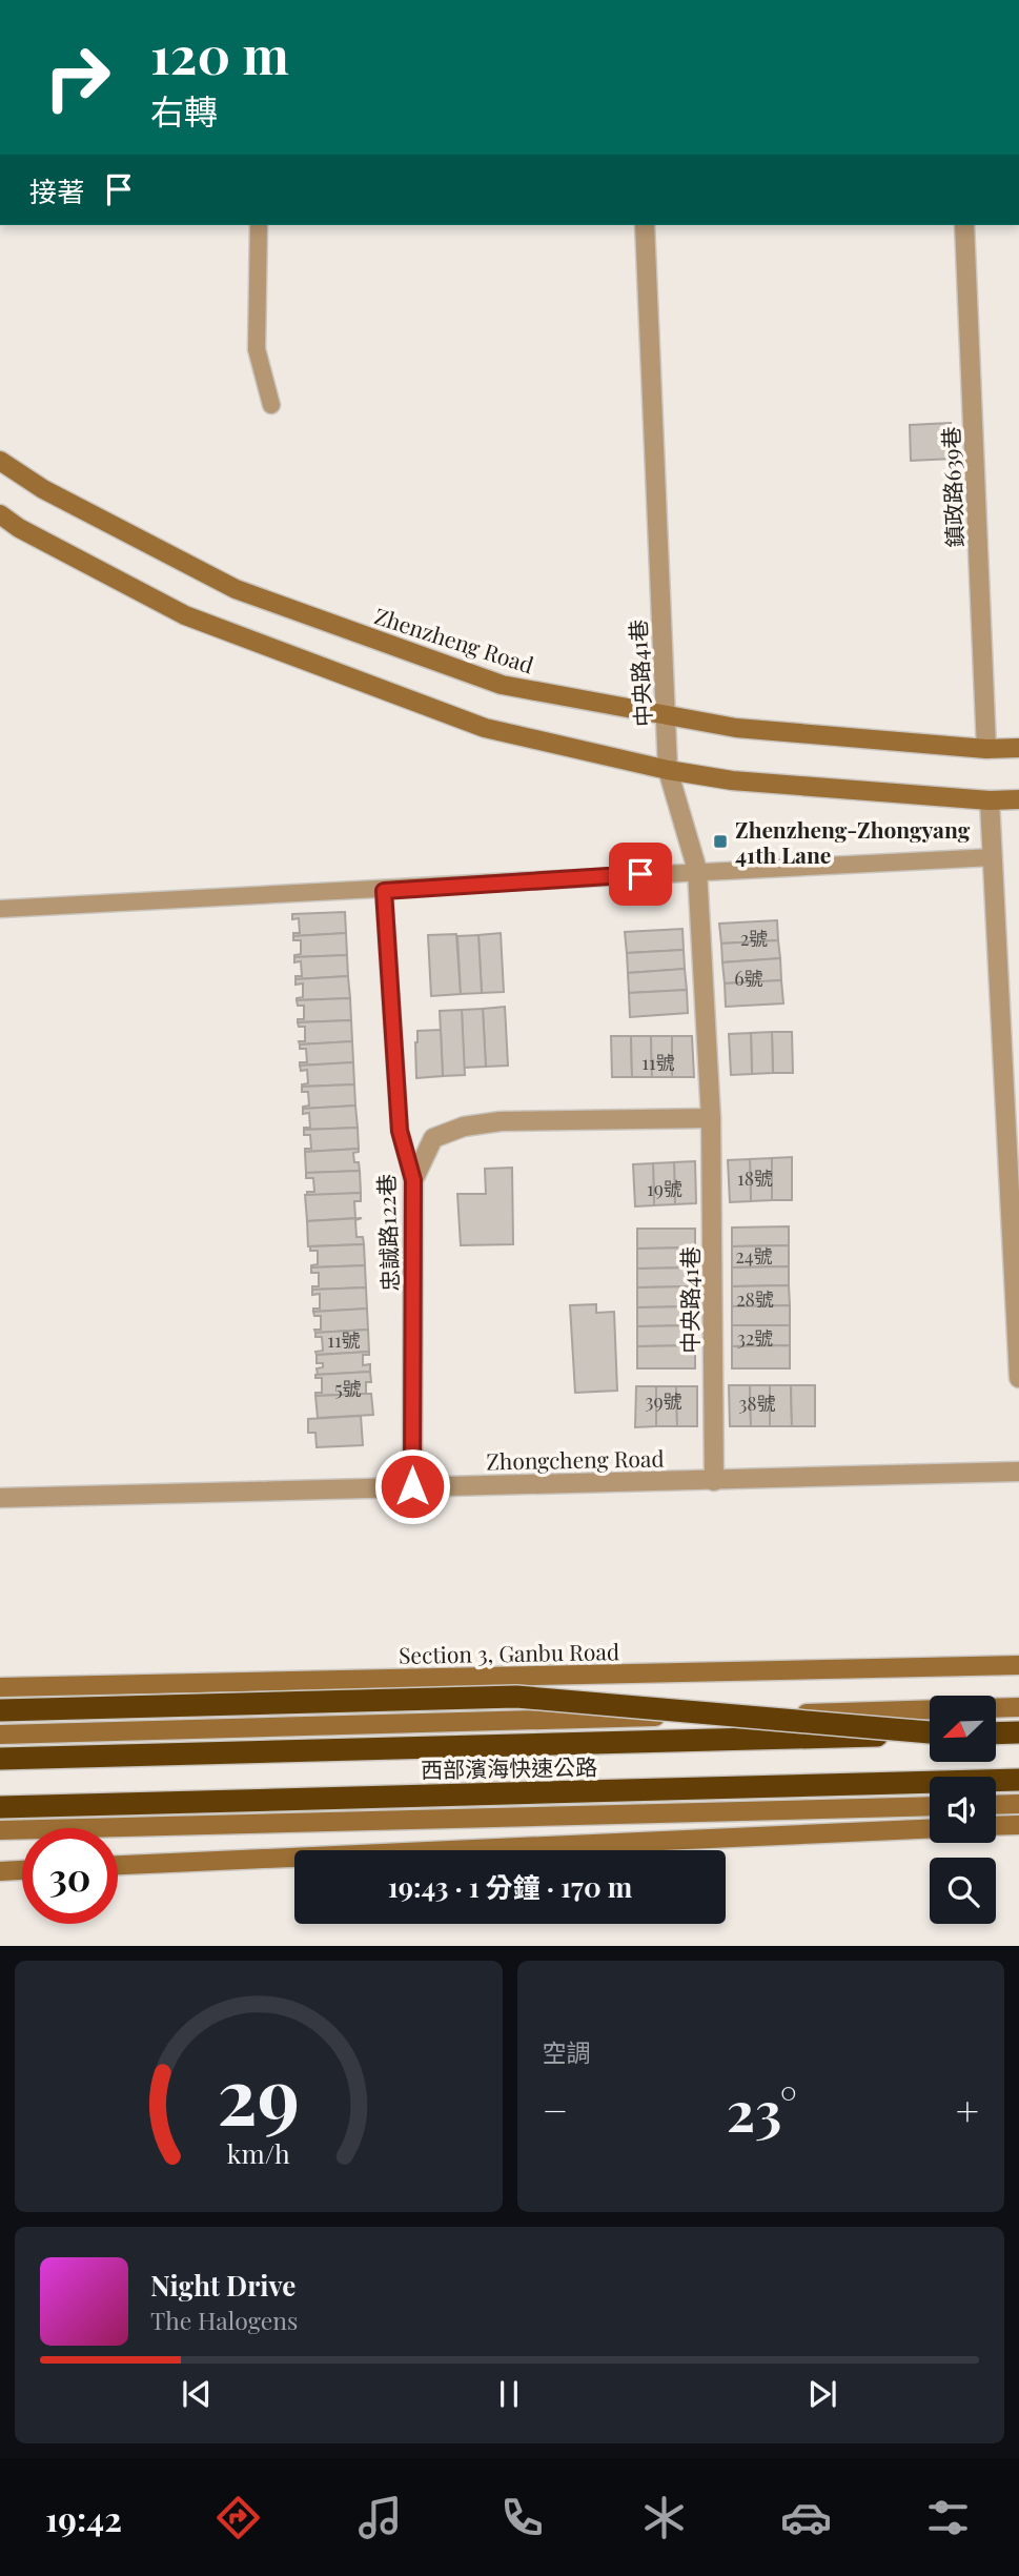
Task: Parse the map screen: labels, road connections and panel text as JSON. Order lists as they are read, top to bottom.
{
  "streets": {
    "highway": ["西部濱海快速公路"],
    "street": [
      "鎮政路639巷",
      "Zhenzheng Road",
      "中央路41巷",
      "忠誠路122巷",
      "Zhongcheng Road",
      "Section 3, Ganbu Road"
    ]
  },
  "crossings": [
    ["鎮政路639巷", "Zhenzheng Road"],
    ["Zhenzheng Road", "中央路41巷"],
    ["中央路41巷", "Zhongcheng Road"],
    ["忠誠路122巷", "Zhongcheng Road"]
  ],
  "places": {
    "transit": ["Zhenzheng-Zhongyang 41th Lane"]
  },
  "house_numbers": [
    "2號",
    "6號",
    "11號",
    "18號",
    "19號",
    "24號",
    "28號",
    "32號",
    "11號",
    "5號",
    "39號",
    "38號"
  ],
  "north": "bottom left",
  "page": {
    "turn": ["120 m", "右轉"],
    "then": "接著",
    "limit": "30",
    "trip": "19:43 · 1 分鐘 · 170 m",
    "tile": "空調",
    "heat": ["−", "23°", "+"],
    "song": ["Night Drive", "The Halogens"],
    "tabs": "19:42",
    "gauge": ["29", "km/h"]
  }
}
